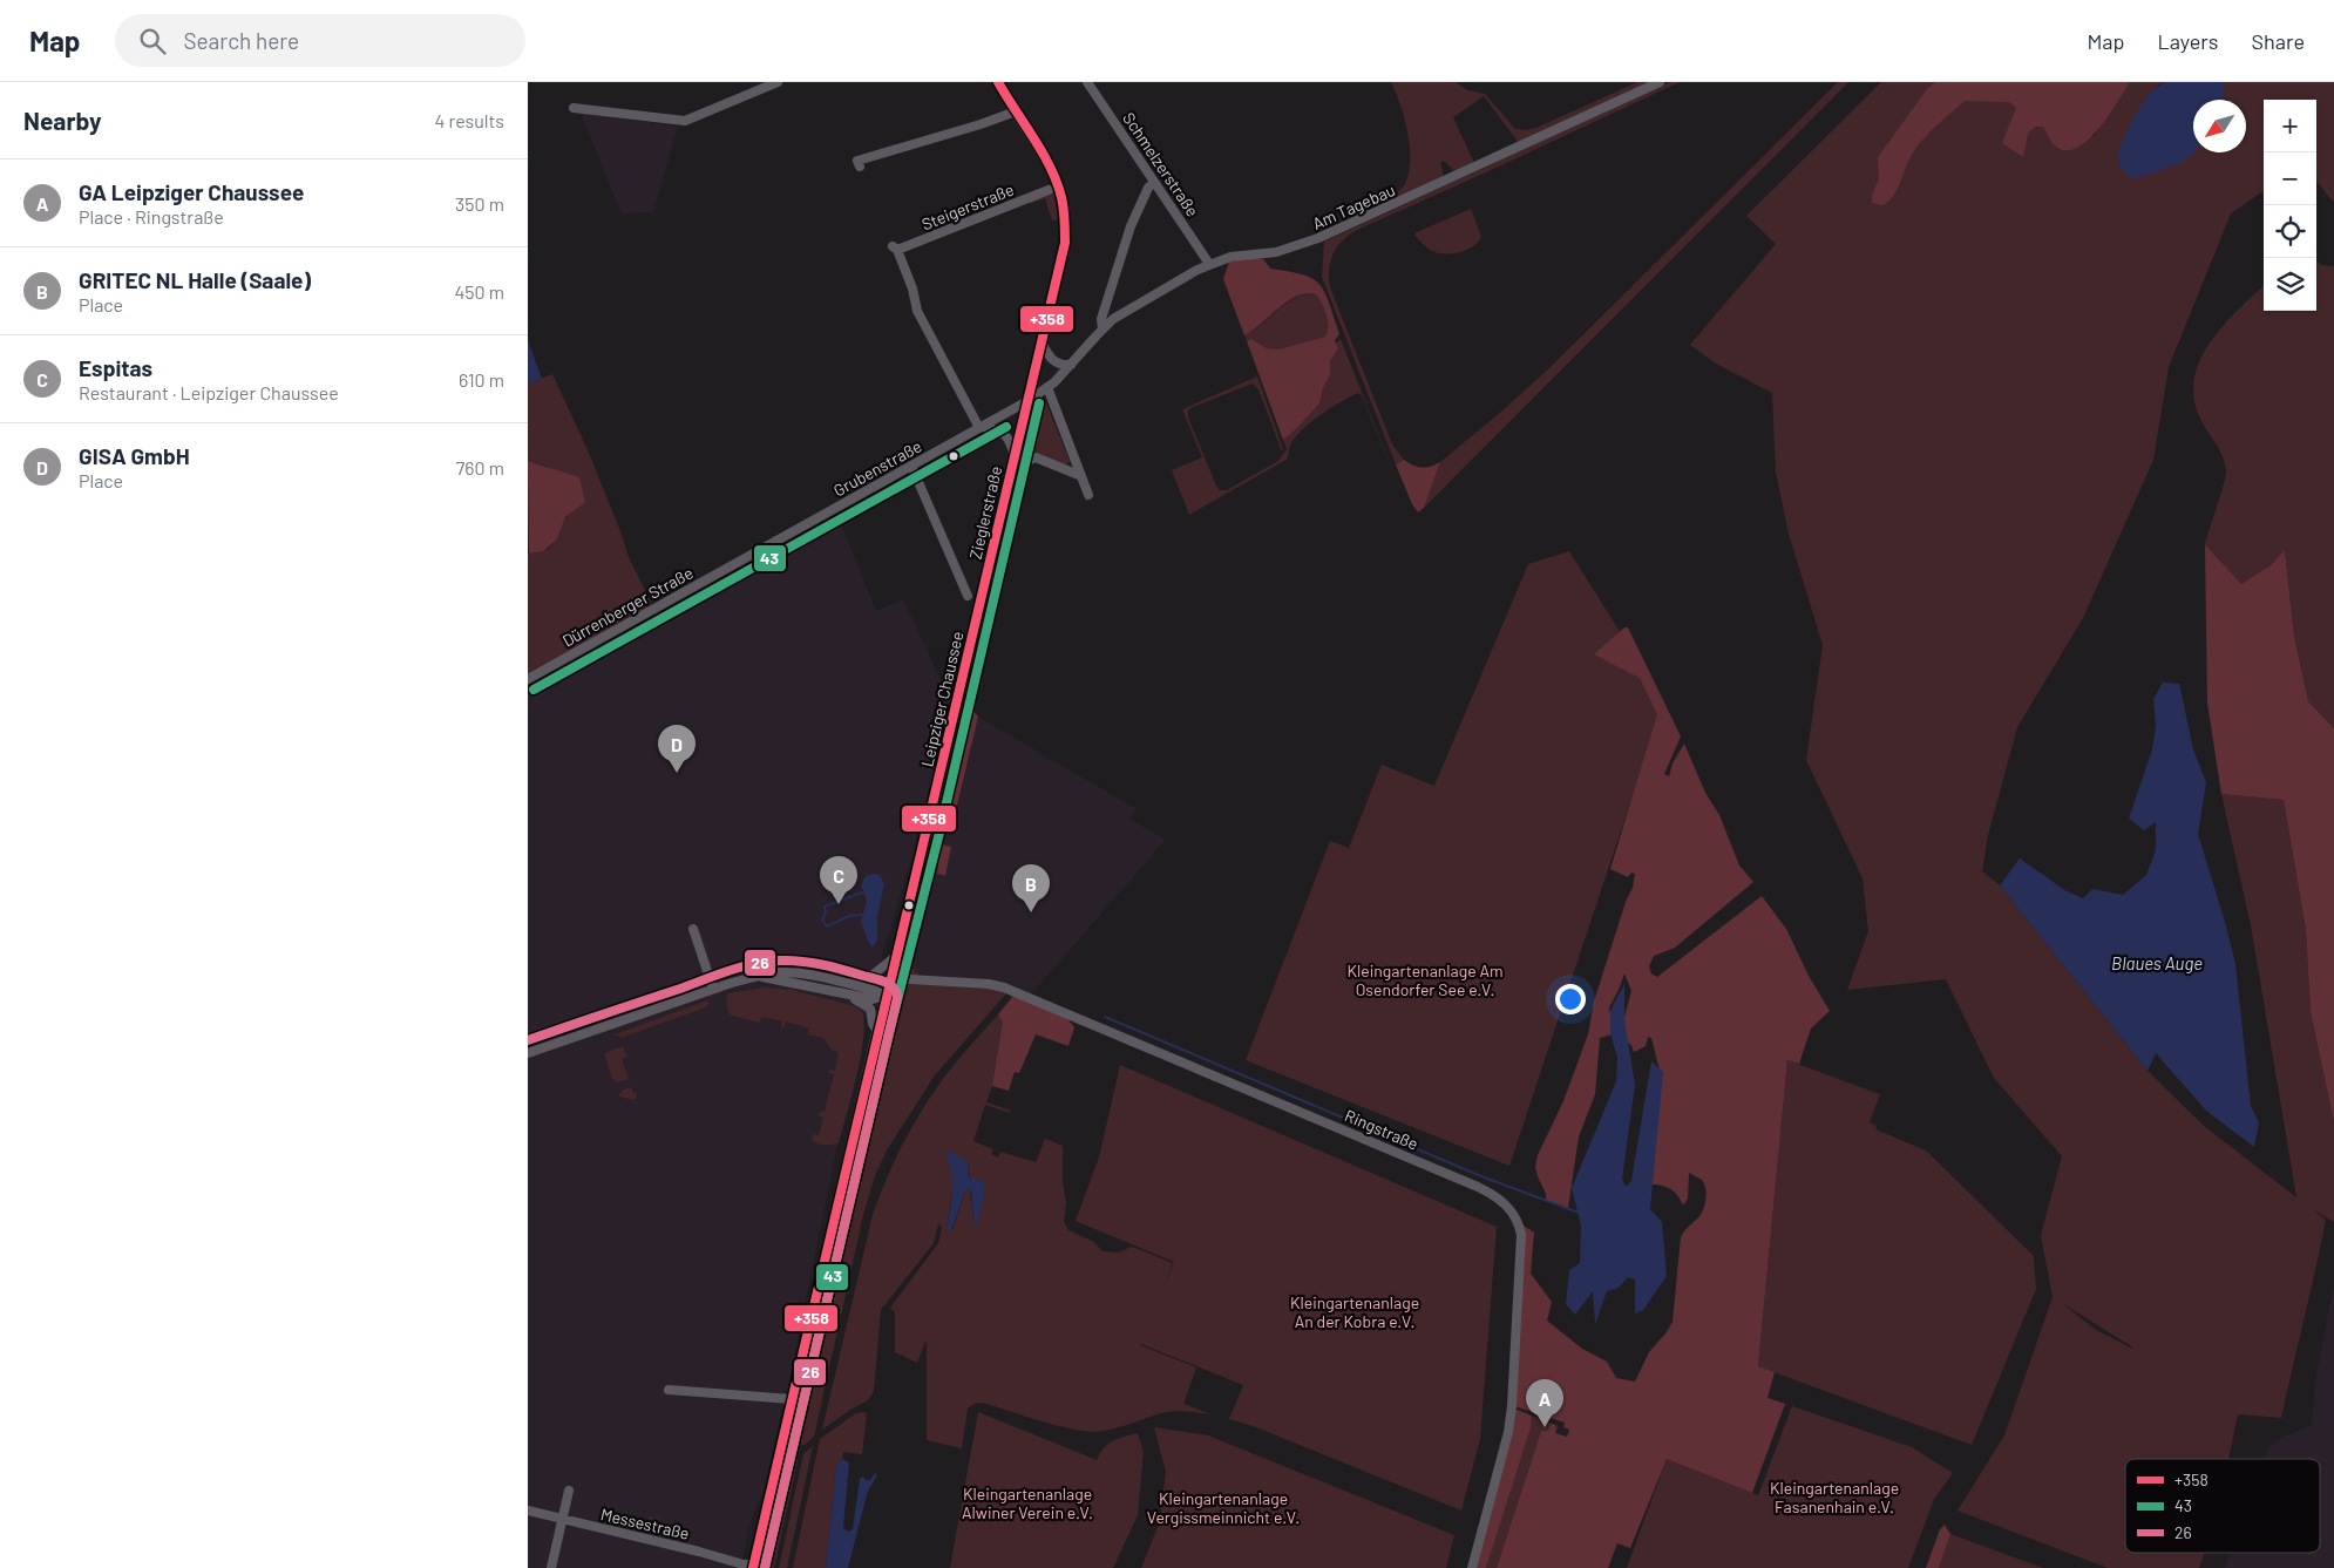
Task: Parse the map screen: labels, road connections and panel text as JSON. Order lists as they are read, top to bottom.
{
  "streets": {
    "main road": ["Zieglerstraße", "Leipziger Chaussee"],
    "street": [
      "Schmelzerstraße",
      "Steigerstraße",
      "Am Tagebau",
      "Grubenstraße",
      "Dürrenberger Straße",
      "Ringstraße",
      "Messestraße"
    ]
  },
  "crossings": [
    ["Schmelzerstraße", "Am Tagebau"],
    ["Steigerstraße", "Grubenstraße"],
    ["Am Tagebau", "Grubenstraße"],
    ["Am Tagebau", "Zieglerstraße"],
    ["Grubenstraße", "Zieglerstraße"],
    ["Grubenstraße", "Dürrenberger Straße"],
    ["Zieglerstraße", "Leipziger Chaussee"],
    ["Leipziger Chaussee", "Ringstraße"],
    ["Leipziger Chaussee", "Messestraße"]
  ],
  "water": ["Blaues Auge"],
  "parks": [
    "Kleingartenanlage Am Osendorfer See e.V.",
    "Kleingartenanlage An der Kobra e.V.",
    "Kleingartenanlage Fasanenhain e.V.",
    "Kleingartenanlage Alwiner Verein e.V.",
    "Kleingartenanlage Vergissmeinnicht e.V."
  ],
  "lines": ["transit line +358", "transit line 43", "transit line 26"],
  "legend": ["+358", "43", "26"],
  "north": "bottom left",
  "page": {
    "header": "Map",
    "search": "Search here",
    "nav": ["Map", "Layers", "Share"],
    "heading": ["Nearby", "4 results"],
    "map_buttons": ["+", "−"],
    "list": [
      {
        "mark": "A",
        "name": "GA Leipziger Chaussee",
        "note": "Place · Ringstraße",
        "value": "350 m"
      },
      {
        "mark": "B",
        "name": "GRITEC NL Halle (Saale)",
        "note": "Place",
        "value": "450 m"
      },
      {
        "mark": "C",
        "name": "Espitas",
        "note": "Restaurant · Leipziger Chaussee",
        "value": "610 m"
      },
      {
        "mark": "D",
        "name": "GISA GmbH",
        "note": "Place",
        "value": "760 m"
      }
    ],
    "pins": [
      "D",
      "C",
      "B",
      "A"
    ]
  }
}
